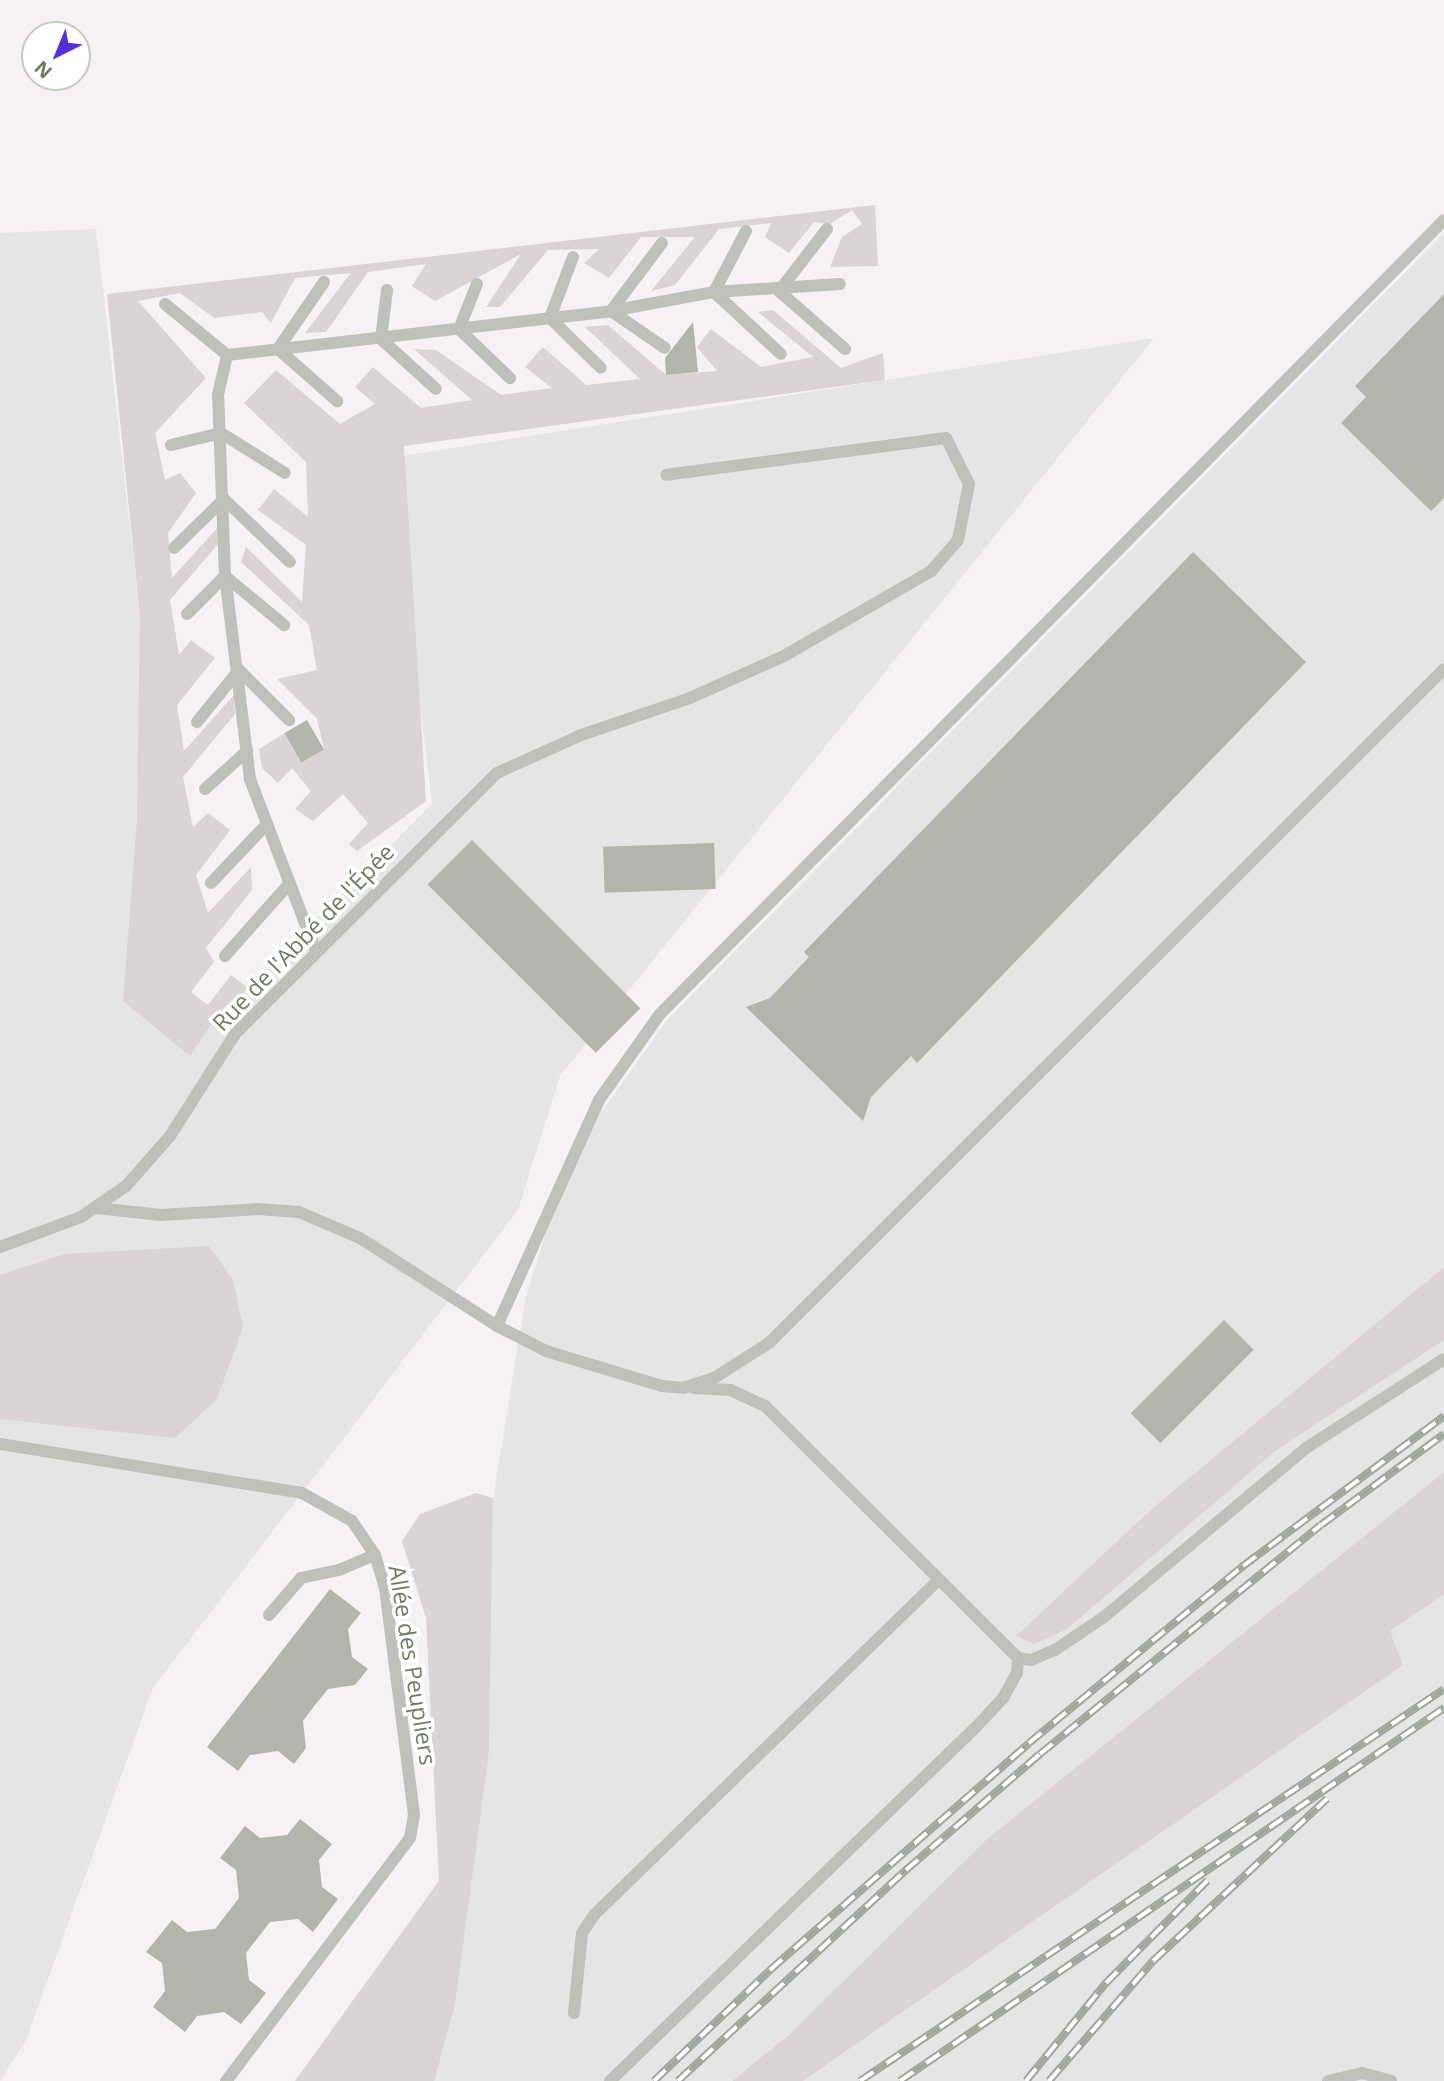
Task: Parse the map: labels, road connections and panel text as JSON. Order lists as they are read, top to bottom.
{
  "streets": {
    "street": ["Rue de l'Abbé de l'Épée", "Allée des Peupliers"]
  },
  "north": "bottom left"
}
